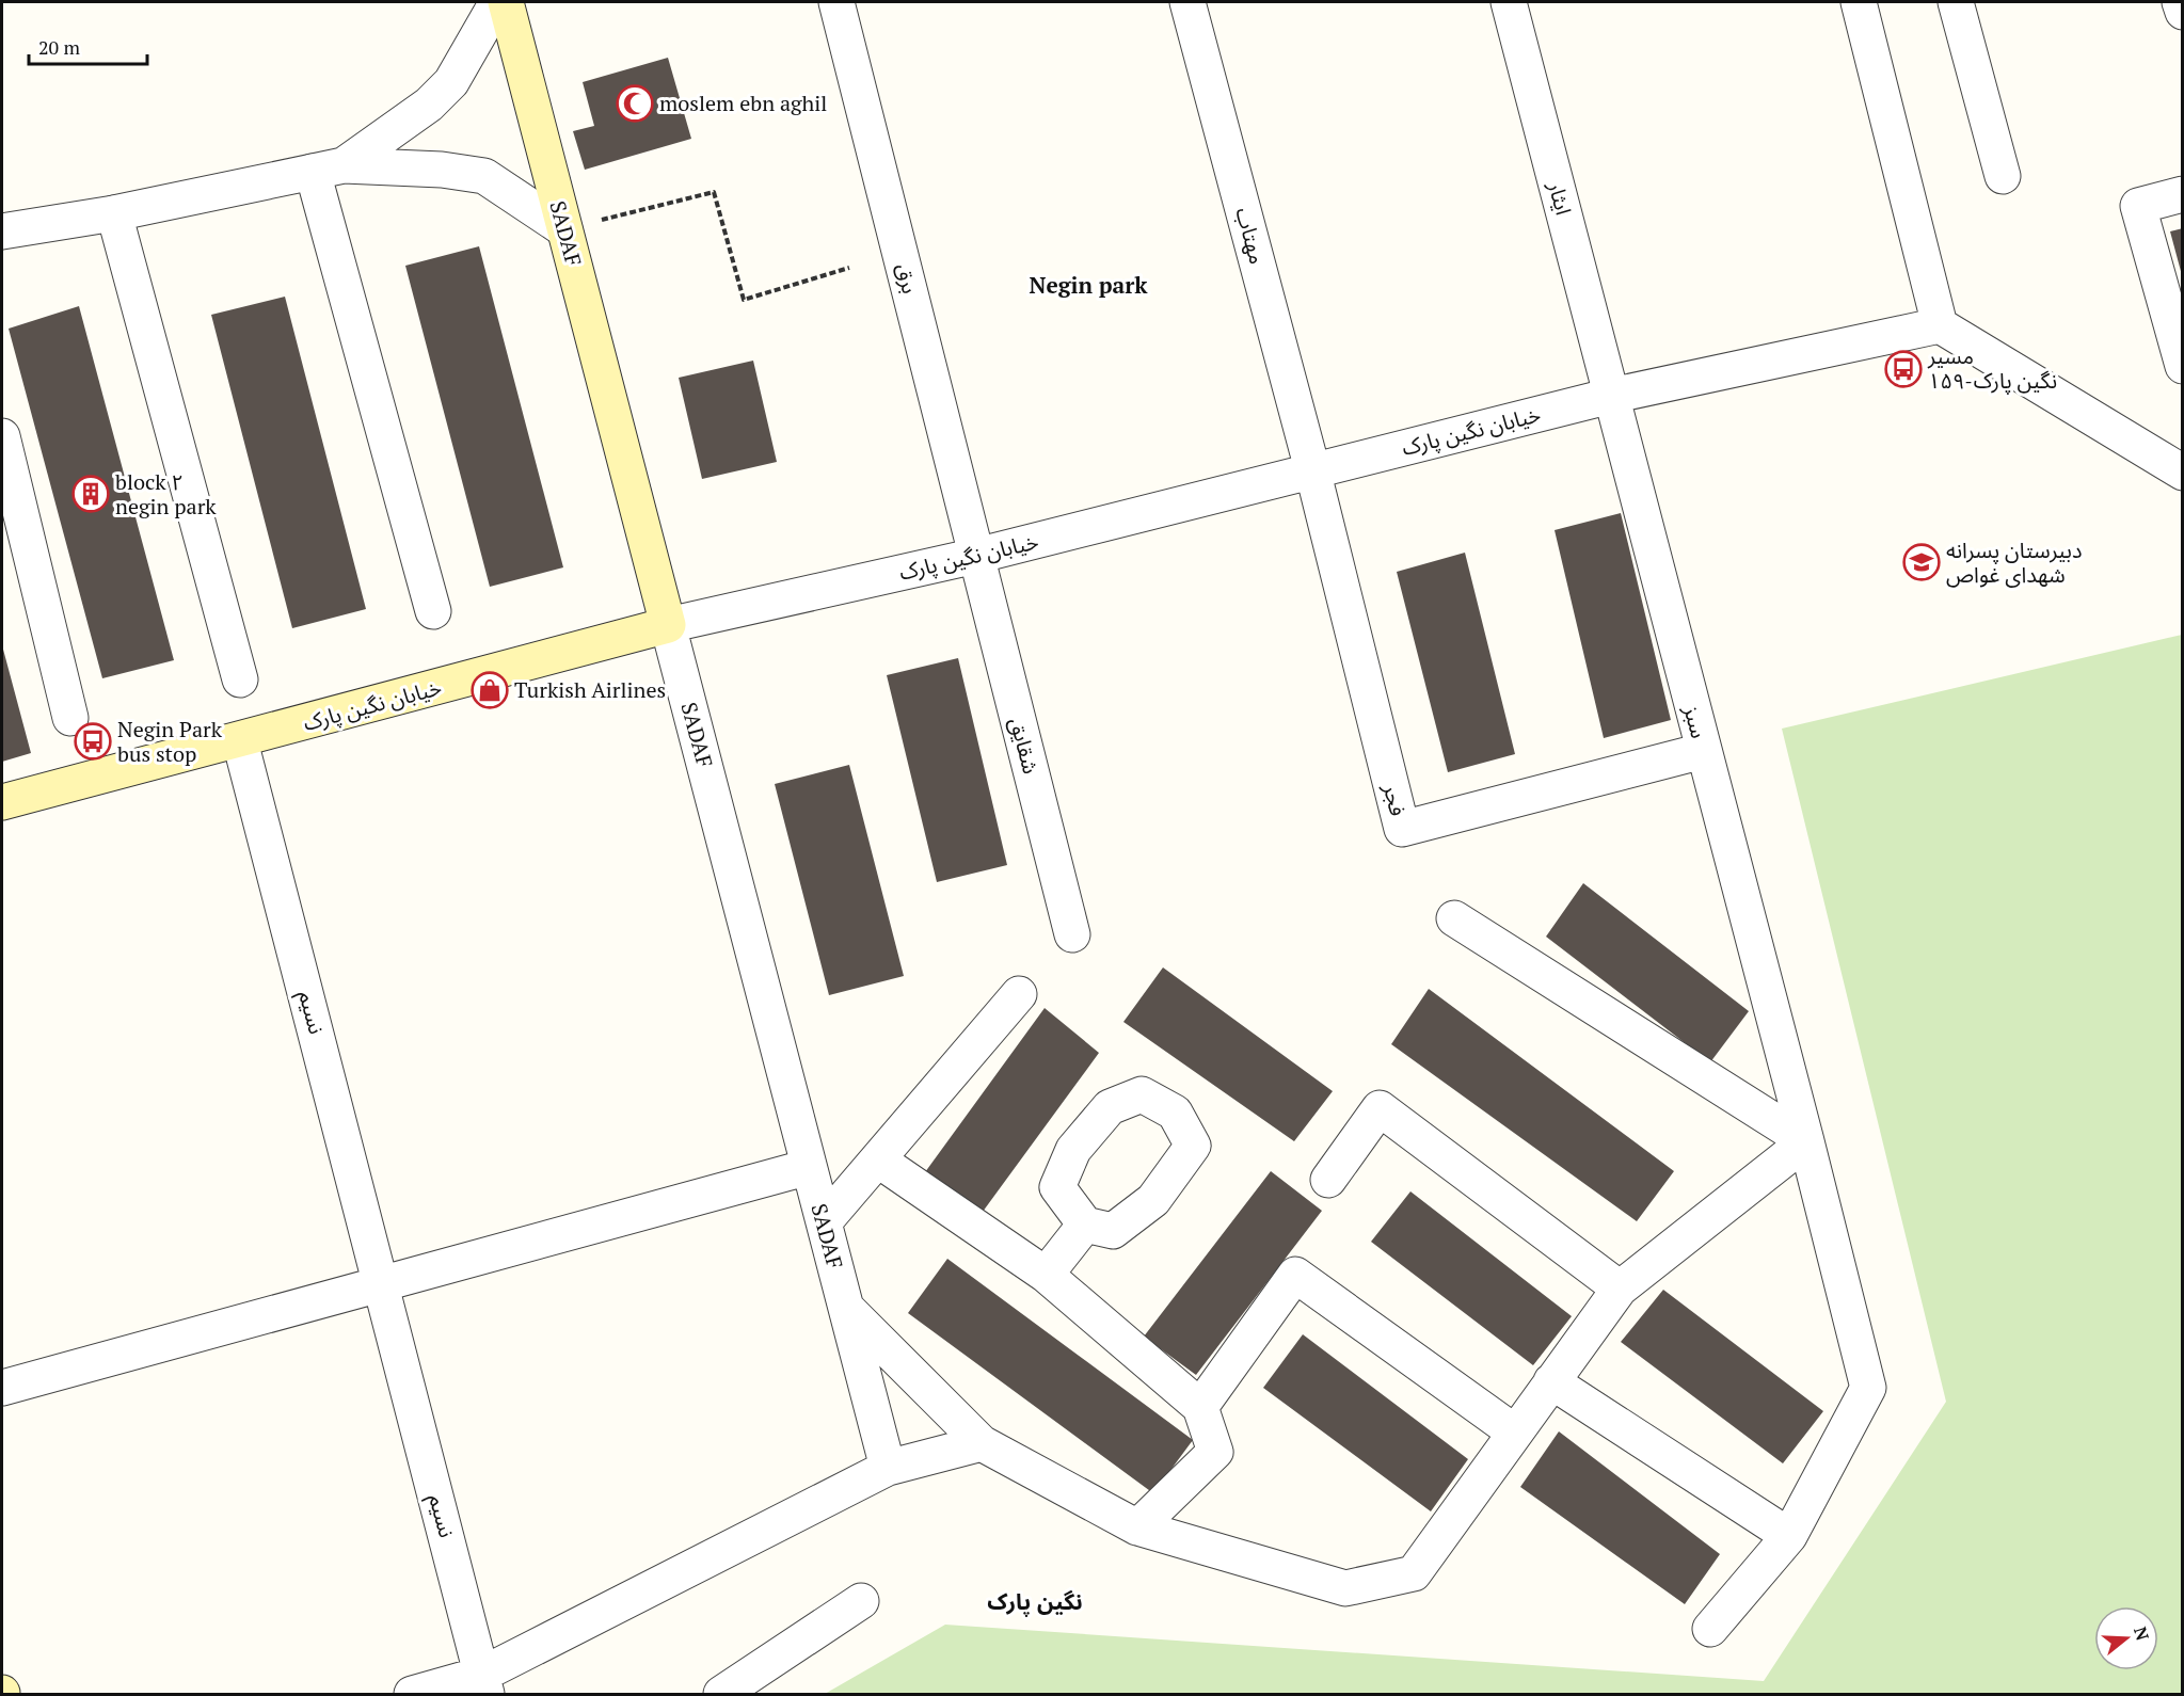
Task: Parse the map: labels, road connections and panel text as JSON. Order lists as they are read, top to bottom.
{
  "streets": {
    "main road": ["SADAF", "خیابان نگین پارک"],
    "street": [
      "ایثار",
      "مهتاب",
      "برق",
      "سبز",
      "شقایق",
      "فجر",
      "نسیم"
    ]
  },
  "crossings": [
    ["ایثار", "خیابان نگین پارک"],
    ["ایثار", "سبز"],
    ["SADAF", "خیابان نگین پارک"],
    ["مهتاب", "خیابان نگین پارک"],
    ["مهتاب", "فجر"],
    ["برق", "خیابان نگین پارک"],
    ["برق", "شقایق"],
    ["خیابان نگین پارک", "سبز"],
    ["خیابان نگین پارک", "شقایق"],
    ["خیابان نگین پارک", "فجر"],
    ["خیابان نگین پارک", "نسیم"],
    ["سبز", "فجر"]
  ],
  "districts": ["Negin park", "نگین پارک"],
  "places": {
    "mosque": ["moslem ebn aghil"],
    "bus stop": ["مسیر ۱۵۹-نگین پارک", "Negin Park bus stop"],
    "building": ["block ۲ negin park"],
    "school or university": ["دبیرستان پسرانه شهدای غواص"],
    "shop": ["Turkish Airlines"]
  },
  "scale_bar": "20 m",
  "north": "right"
}
